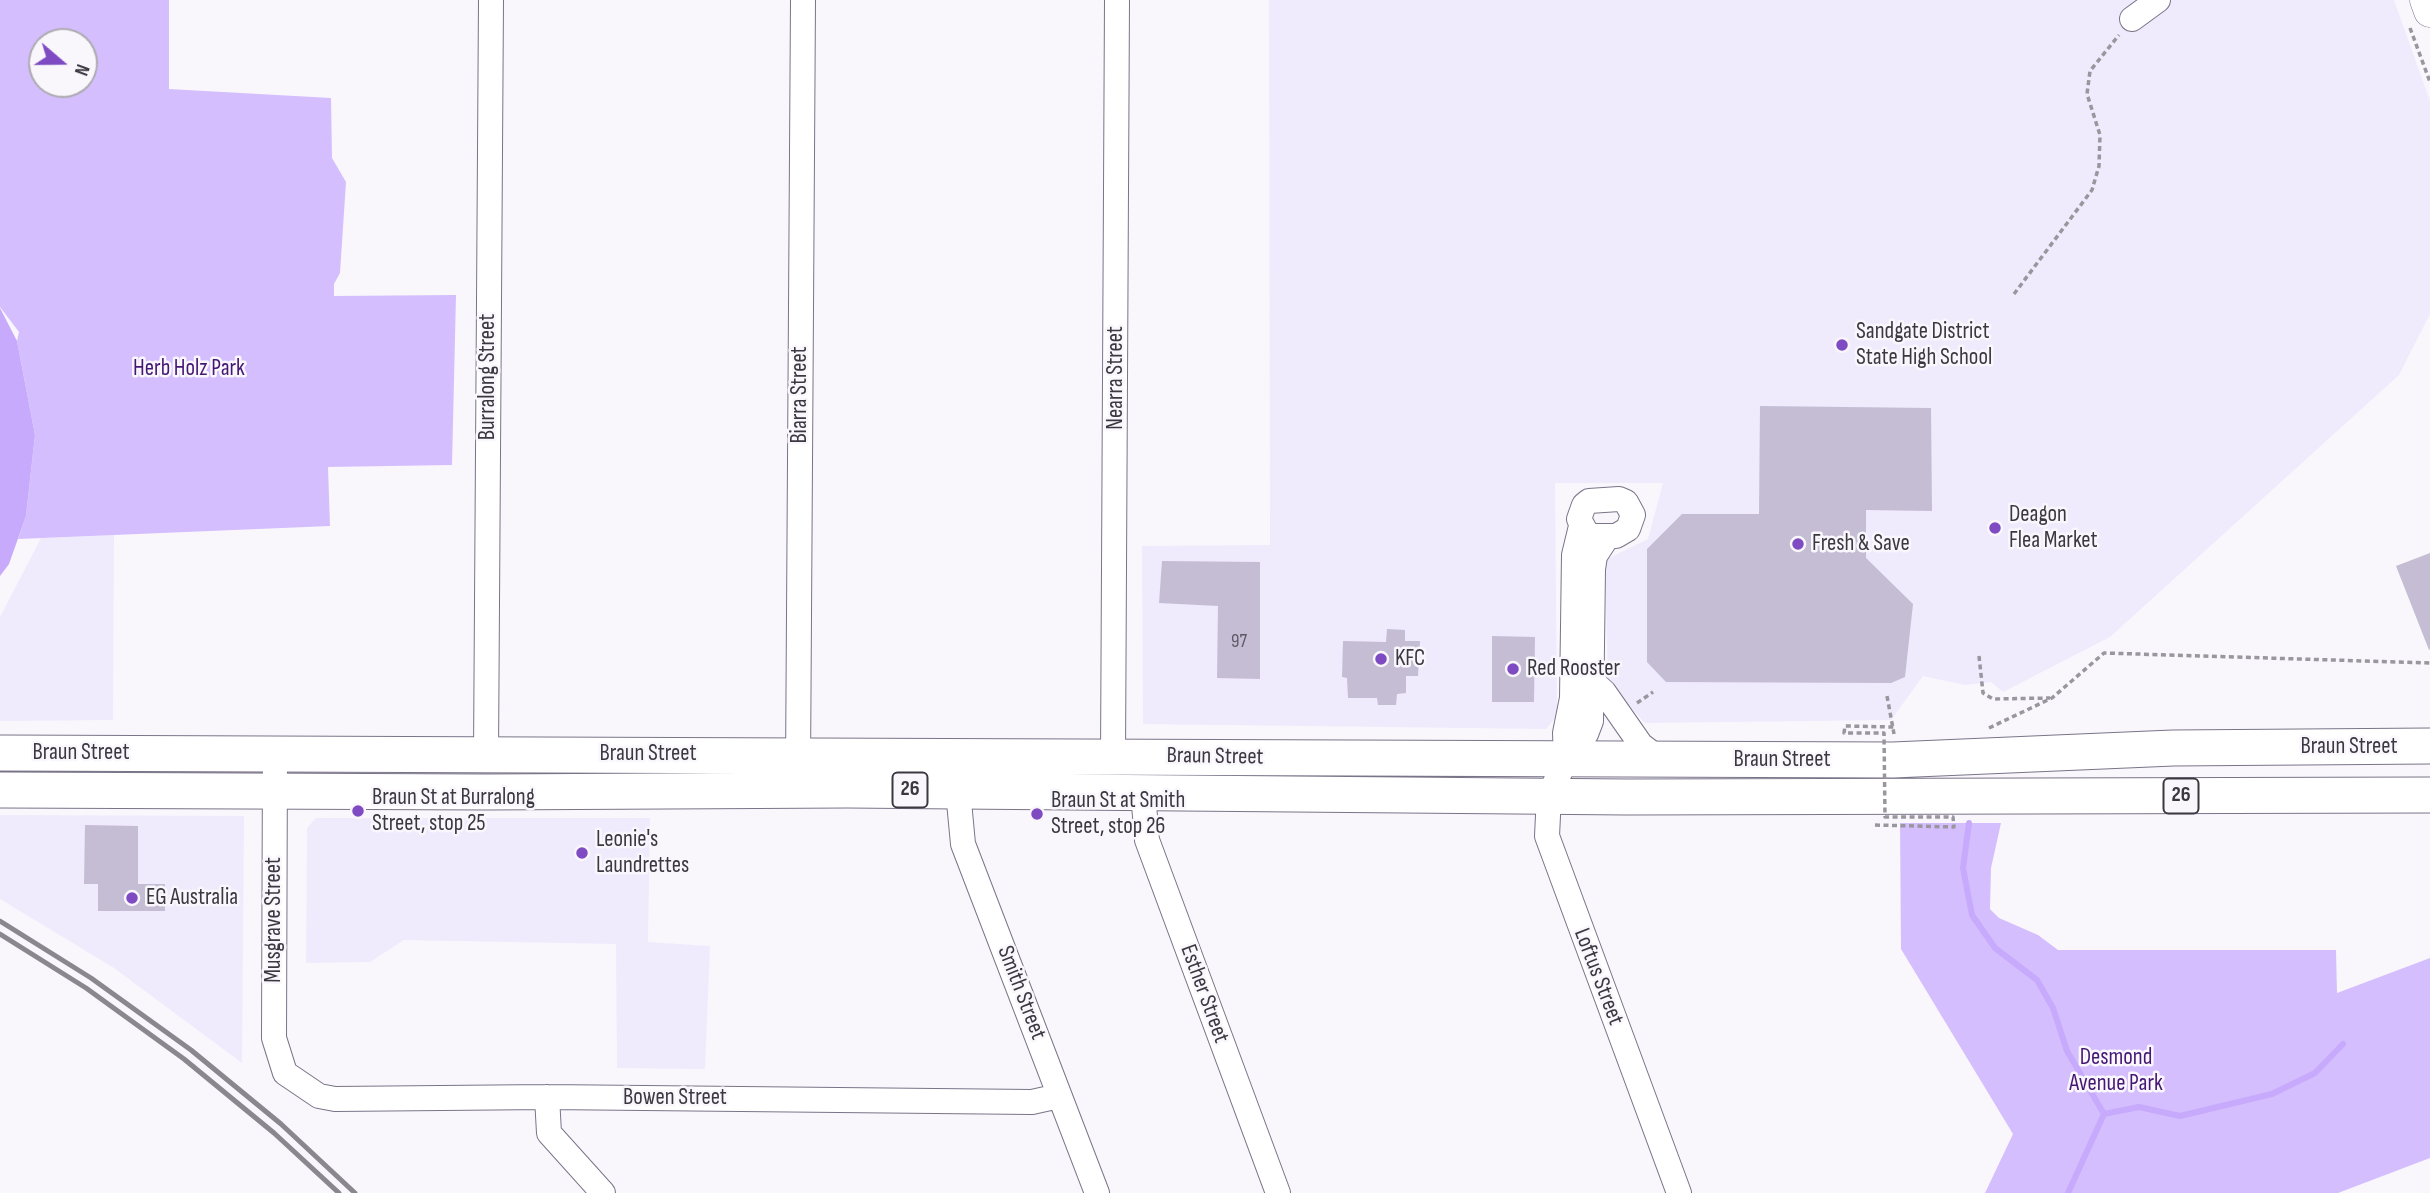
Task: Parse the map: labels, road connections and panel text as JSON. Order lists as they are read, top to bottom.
{
  "streets": {
    "highway": ["Braun Street", "26"],
    "street": [
      "Burralong Street",
      "Nearra Street",
      "Biarra Street",
      "Musgrave Street",
      "Loftus Street",
      "Smith Street",
      "Esther Street",
      "Bowen Street"
    ]
  },
  "crossings": [
    ["Burralong Street", "Braun Street"],
    ["Nearra Street", "Braun Street"],
    ["Biarra Street", "Braun Street"],
    ["Braun Street", "Musgrave Street"],
    ["Braun Street", "Loftus Street"],
    ["Braun Street", "Smith Street"],
    ["Braun Street", "Esther Street"],
    ["Musgrave Street", "Bowen Street"],
    ["Smith Street", "Bowen Street"]
  ],
  "parks": ["Herb Holz Park", "Desmond Avenue Park"],
  "places": [
    "Sandgate District State High School",
    "Deagon Flea Market",
    "Fresh & Save",
    "KFC",
    "Red Rooster",
    "Braun St at Burralong Street, stop 25",
    "Braun St at Smith Street, stop 26",
    "Leonie's Laundrettes",
    "EG Australia"
  ],
  "house_numbers": ["97"],
  "north": "right"
}
